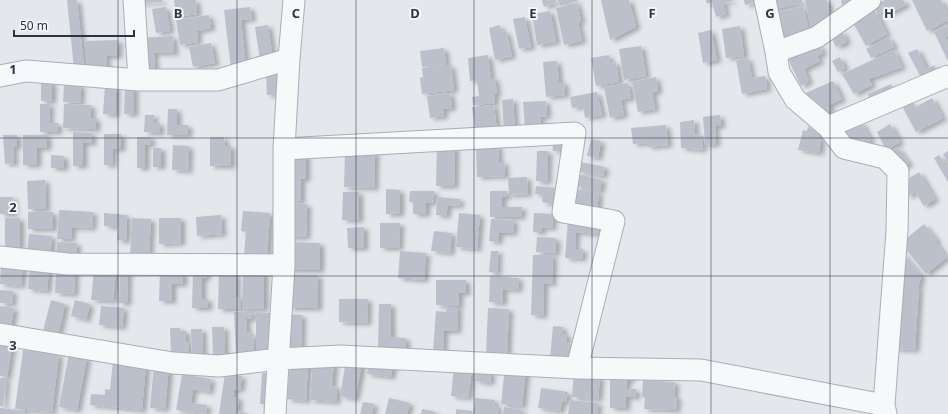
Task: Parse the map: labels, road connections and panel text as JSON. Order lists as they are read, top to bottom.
{
  "scale_bar": "50 m",
  "grid": {
    "columns": [
      "B",
      "C",
      "D",
      "E",
      "F",
      "G",
      "H"
    ],
    "rows": ["1", "2", "3"]
  }
}
